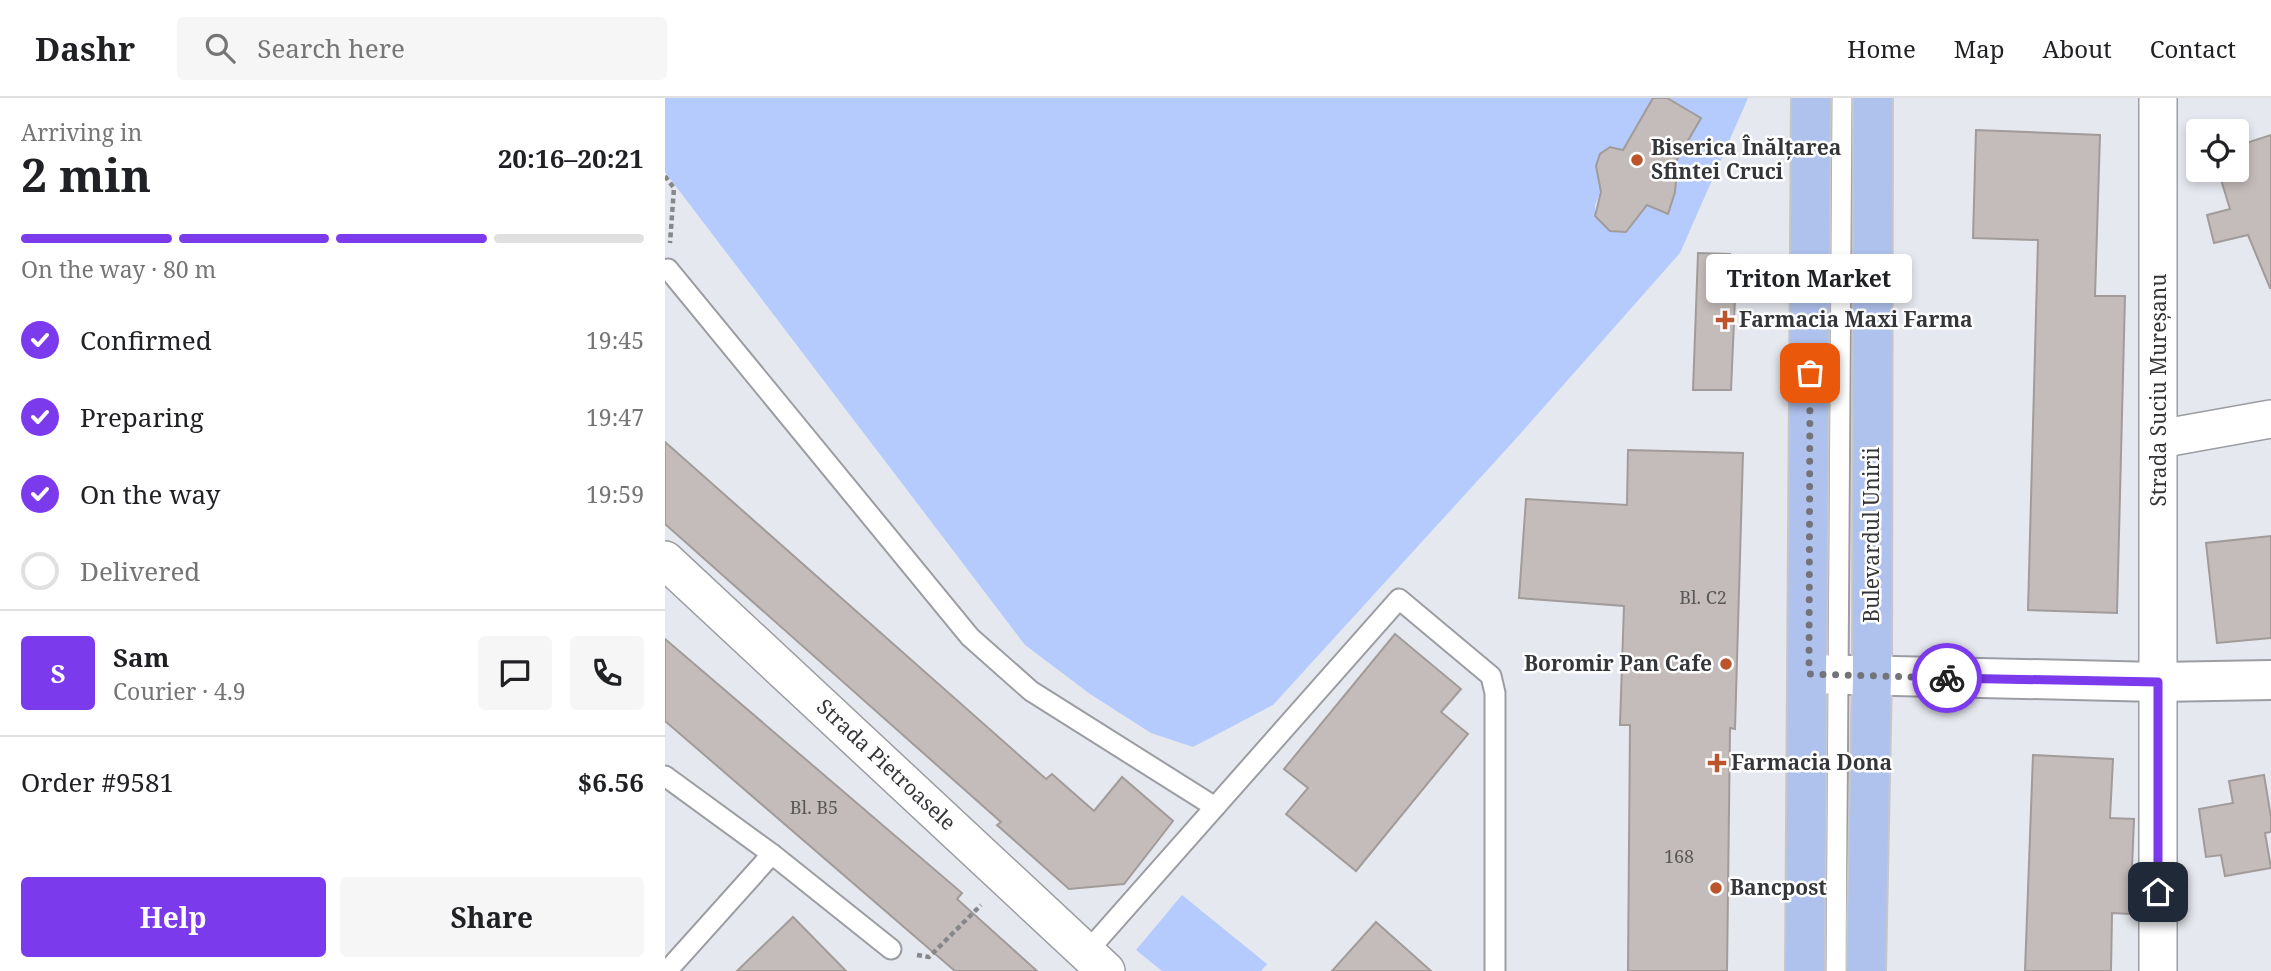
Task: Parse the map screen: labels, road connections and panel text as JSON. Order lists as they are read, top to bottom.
{
  "streets": {
    "main road": ["Bulevardul Unirii"],
    "street": ["Strada Suciu Mureșanu", "Strada Pietroasele"]
  },
  "places": {
    "other": [
      "Biserica Înălțarea Sfintei Cruci",
      "Triton Market",
      "Boromir Pan Cafe",
      "Bancpost"
    ],
    "health": ["Farmacia Maxi Farma", "Farmacia Dona"]
  },
  "house_numbers": ["Bl. C2", "Bl. B5", "168"],
  "page": {
    "header": "Dashr",
    "search": "Search here",
    "nav": [
      "Home",
      "Map",
      "About",
      "Contact"
    ],
    "heading": ["2 min", "Arriving in", "20:16–20:21"],
    "panel": [
      "Sam",
      "Courier · 4.9",
      "Order #9581",
      "$6.56"
    ],
    "bar": "On the way · 80 m",
    "bubble": "Triton Market",
    "list": [
      ["Confirmed", "19:45"],
      ["Preparing", "19:47"],
      ["On the way", "19:59"],
      "Delivered"
    ],
    "round": "S",
    "buttons": ["Help", "Share"]
  }
}
